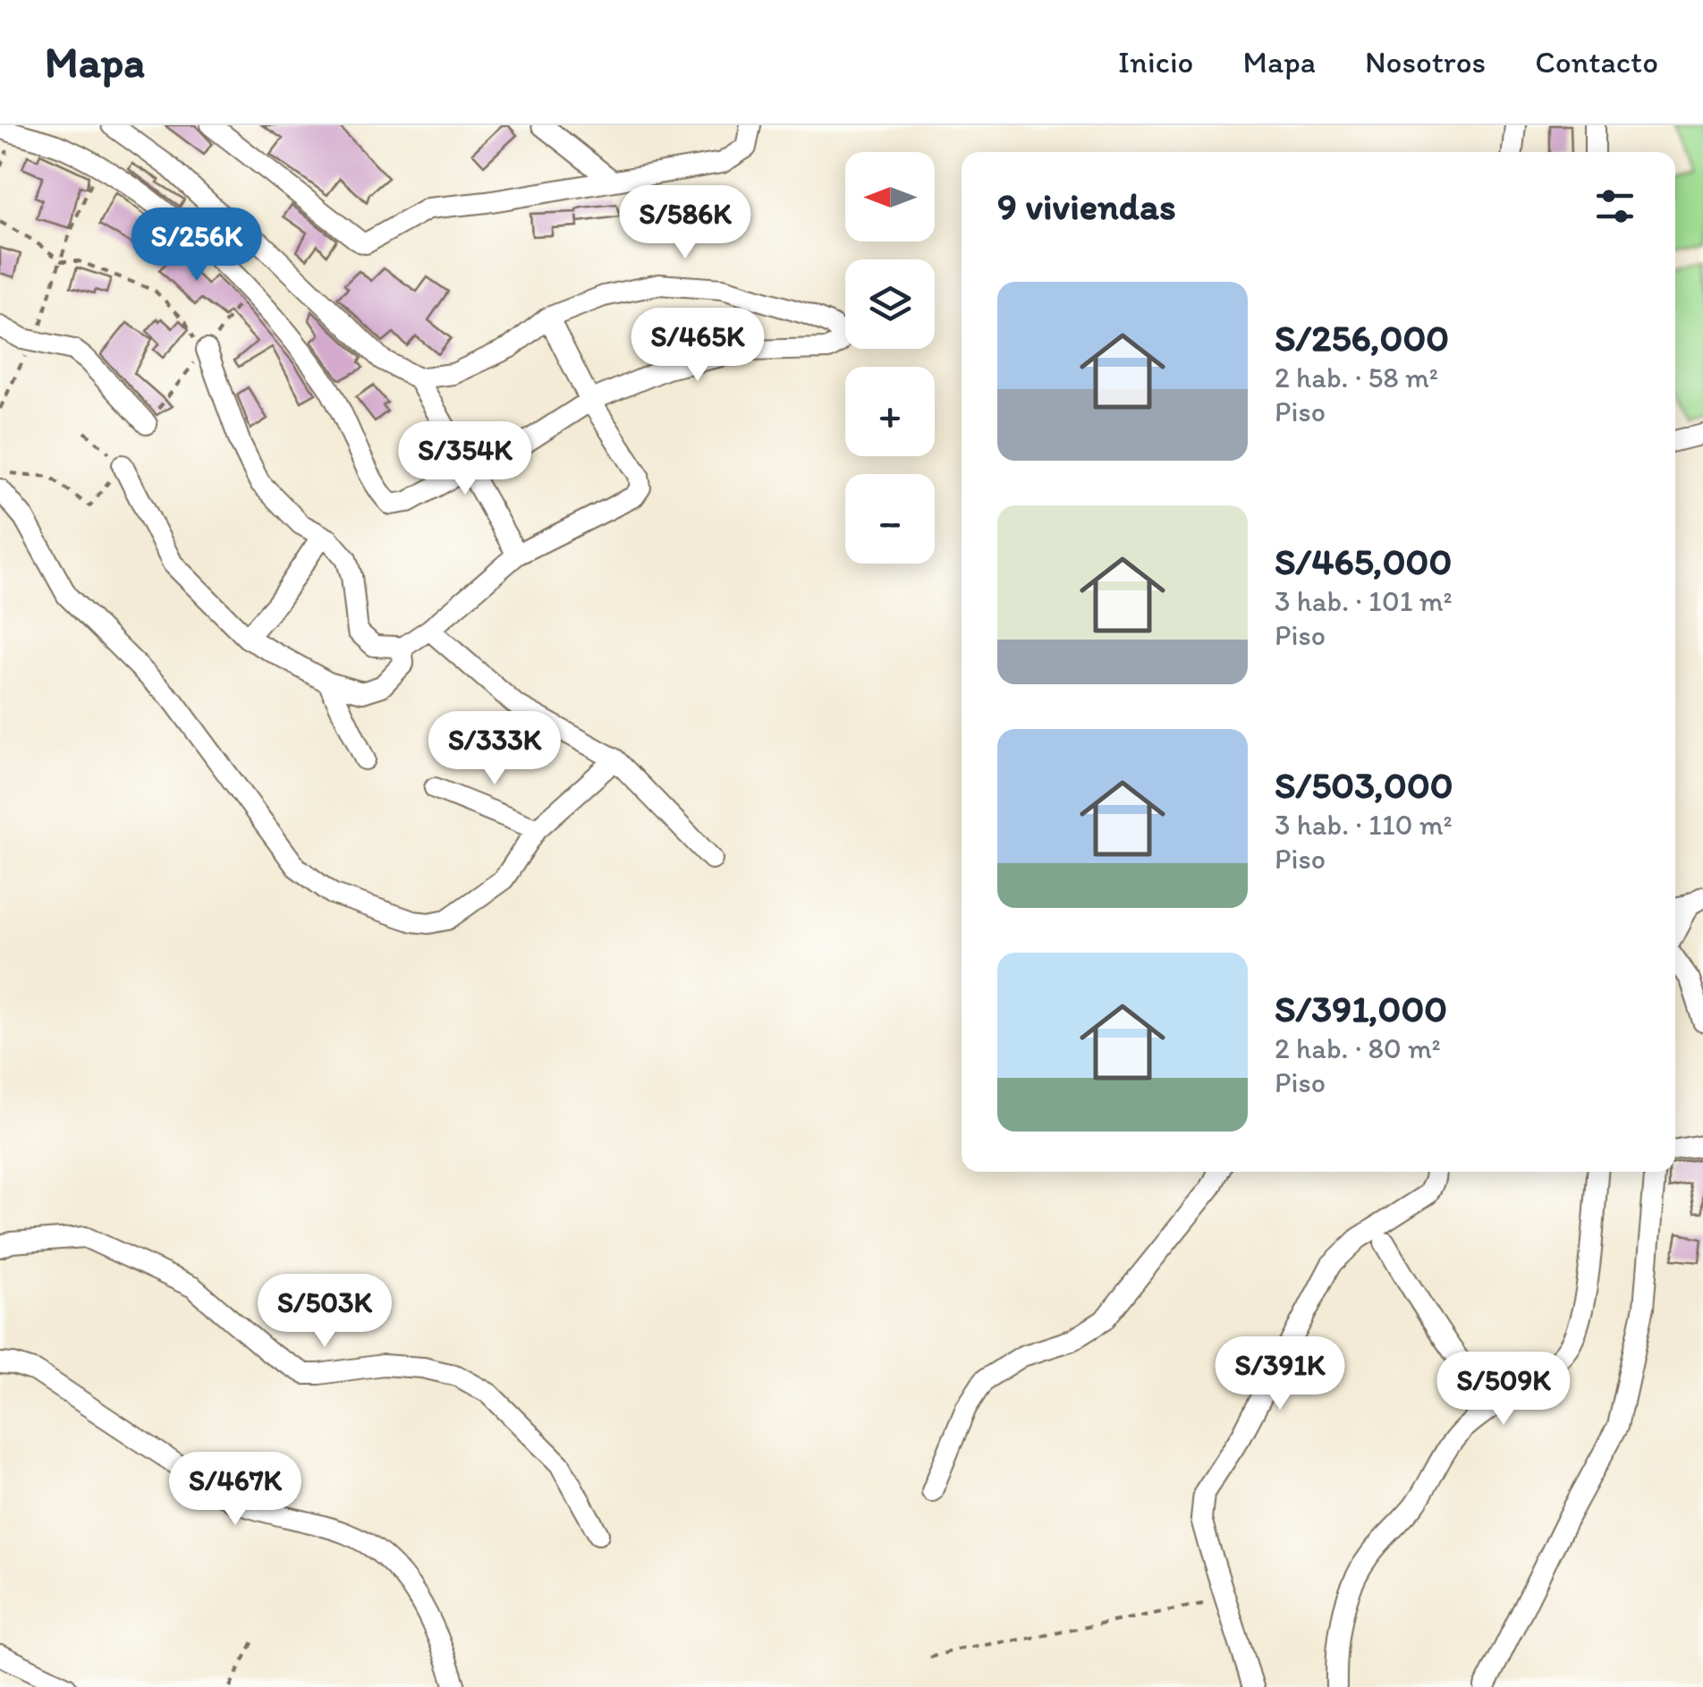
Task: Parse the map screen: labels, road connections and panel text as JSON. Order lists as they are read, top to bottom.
{
  "north": "left",
  "page": {
    "header": "Mapa",
    "nav": [
      "Inicio",
      "Mapa",
      "Nosotros",
      "Contacto"
    ],
    "map_buttons": ["+", "−"],
    "heading": "9 viviendas",
    "price": [
      "S/586K",
      "S/256K",
      "S/465K",
      "S/354K",
      "S/333K",
      "S/503K",
      "S/391K",
      "S/509K",
      "S/467K"
    ],
    "list": [
      {
        "name": "S/256,000",
        "note": "2 hab. · 58 m² · Piso"
      },
      {
        "name": "S/465,000",
        "note": "3 hab. · 101 m² · Piso"
      },
      {
        "name": "S/503,000",
        "note": "3 hab. · 110 m² · Piso"
      },
      {
        "name": "S/391,000",
        "note": "2 hab. · 80 m² · Piso"
      }
    ]
  }
}
